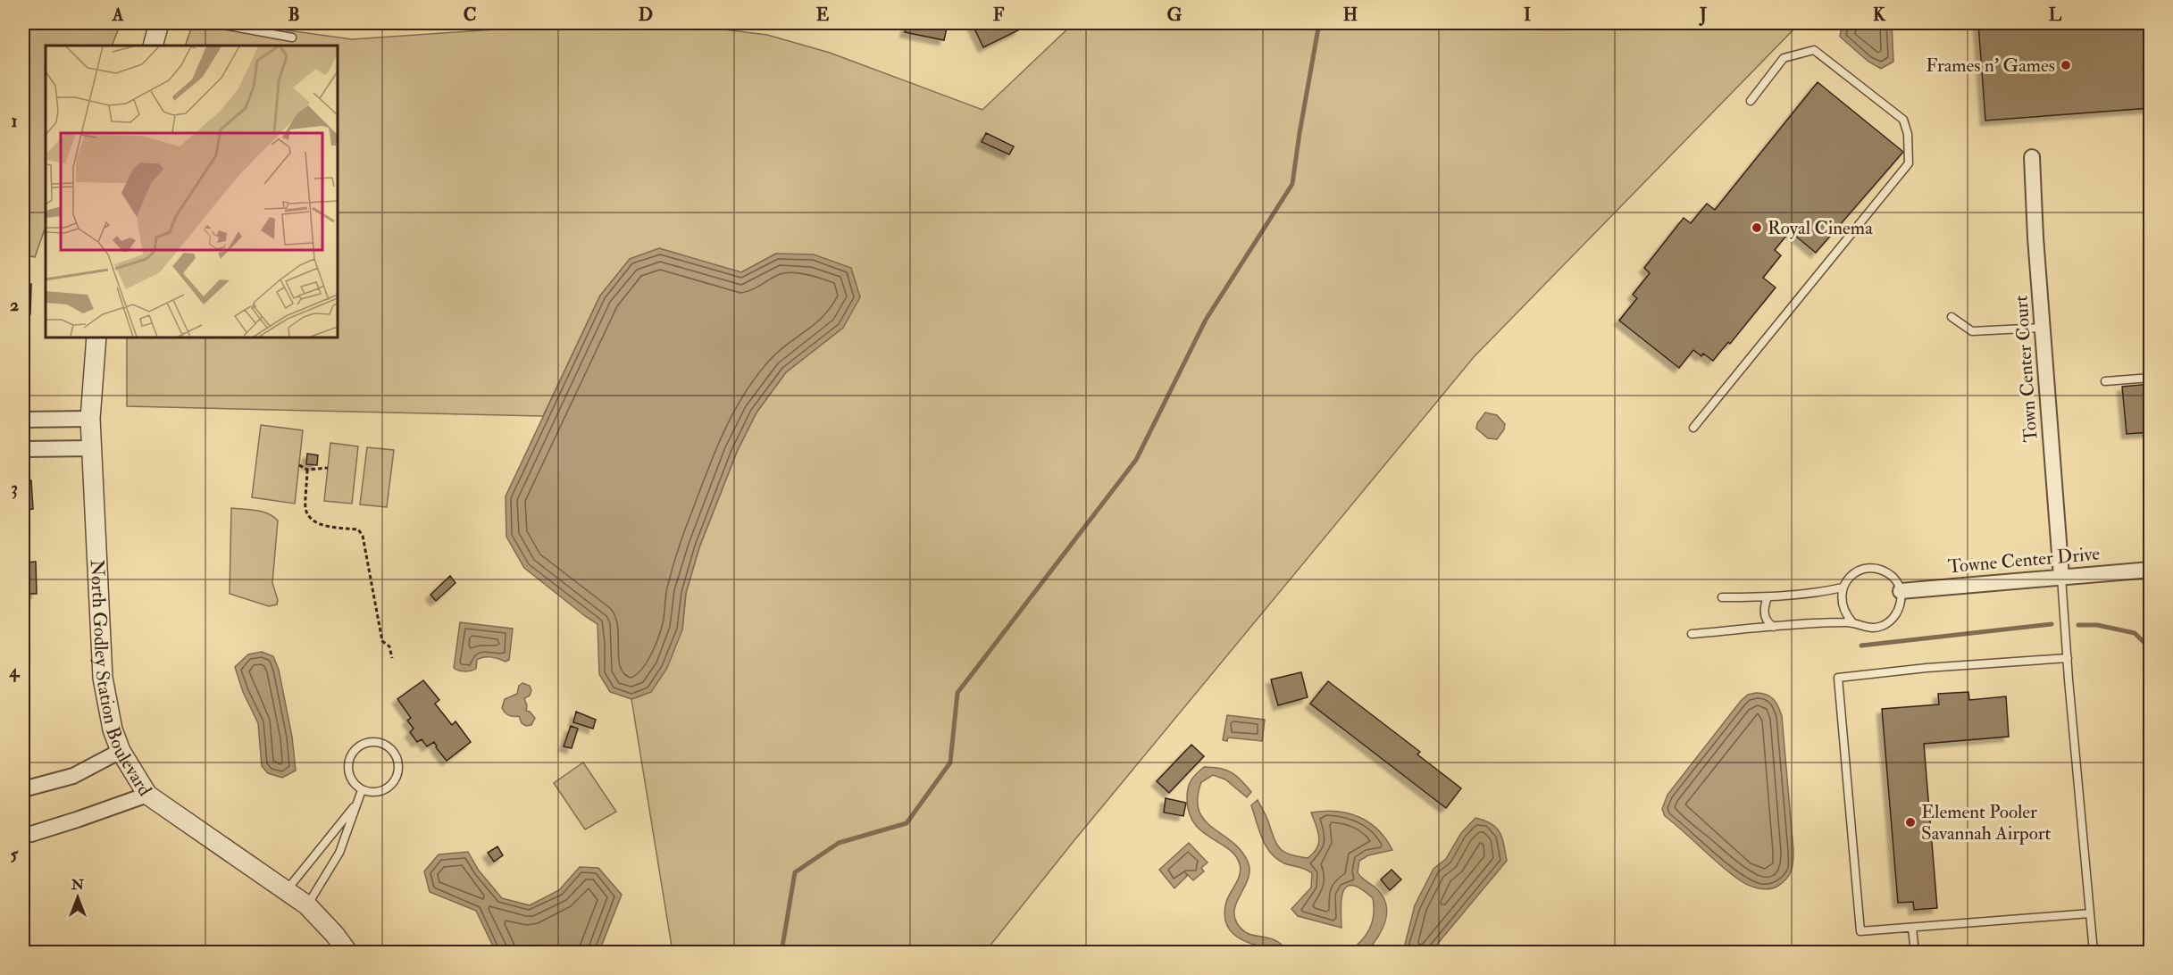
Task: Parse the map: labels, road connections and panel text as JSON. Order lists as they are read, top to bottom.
{
  "streets": {
    "street": ["Town Center Court", "Towne Center Drive", "North Godley Station Boulevard"]
  },
  "crossings": [
    ["Town Center Court", "Towne Center Drive"]
  ],
  "places": ["Frames n' Games", "Royal Cinema", "Element Pooler Savannah Airport"],
  "north": "top",
  "grid": {
    "columns": [
      "A",
      "B",
      "C",
      "D",
      "E",
      "F",
      "G",
      "H",
      "I",
      "J",
      "K",
      "L"
    ],
    "rows": [
      "1",
      "2",
      "3",
      "4",
      "5"
    ]
  }
}
